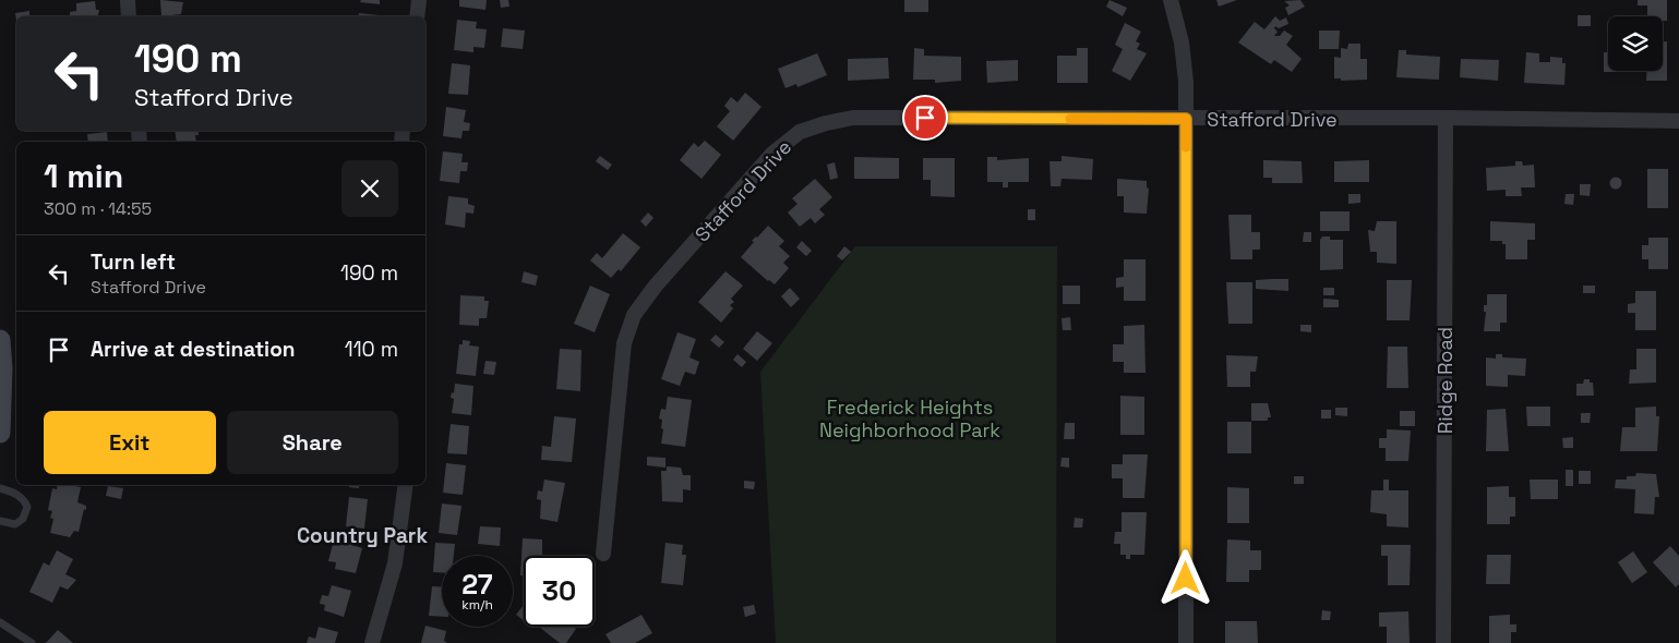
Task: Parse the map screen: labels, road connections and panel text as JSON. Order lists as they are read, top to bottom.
{
  "streets": {
    "street": ["Stafford Drive", "Ridge Road"]
  },
  "crossings": [
    ["Stafford Drive", "Ridge Road"]
  ],
  "districts": ["Country Park"],
  "parks": ["Frederick Heights Neighborhood Park"],
  "page": {
    "turn": ["190 m", "Stafford Drive"],
    "heading": ["1 min", "300 m · 14:55"],
    "list": [
      {
        "name": "Turn left",
        "note": "Stafford Drive",
        "value": "190 m"
      },
      {
        "name": "Arrive at destination",
        "value": "110 m"
      }
    ],
    "buttons": ["Exit", "Share"],
    "speed": "27 km/h",
    "limit": "30"
  }
}
